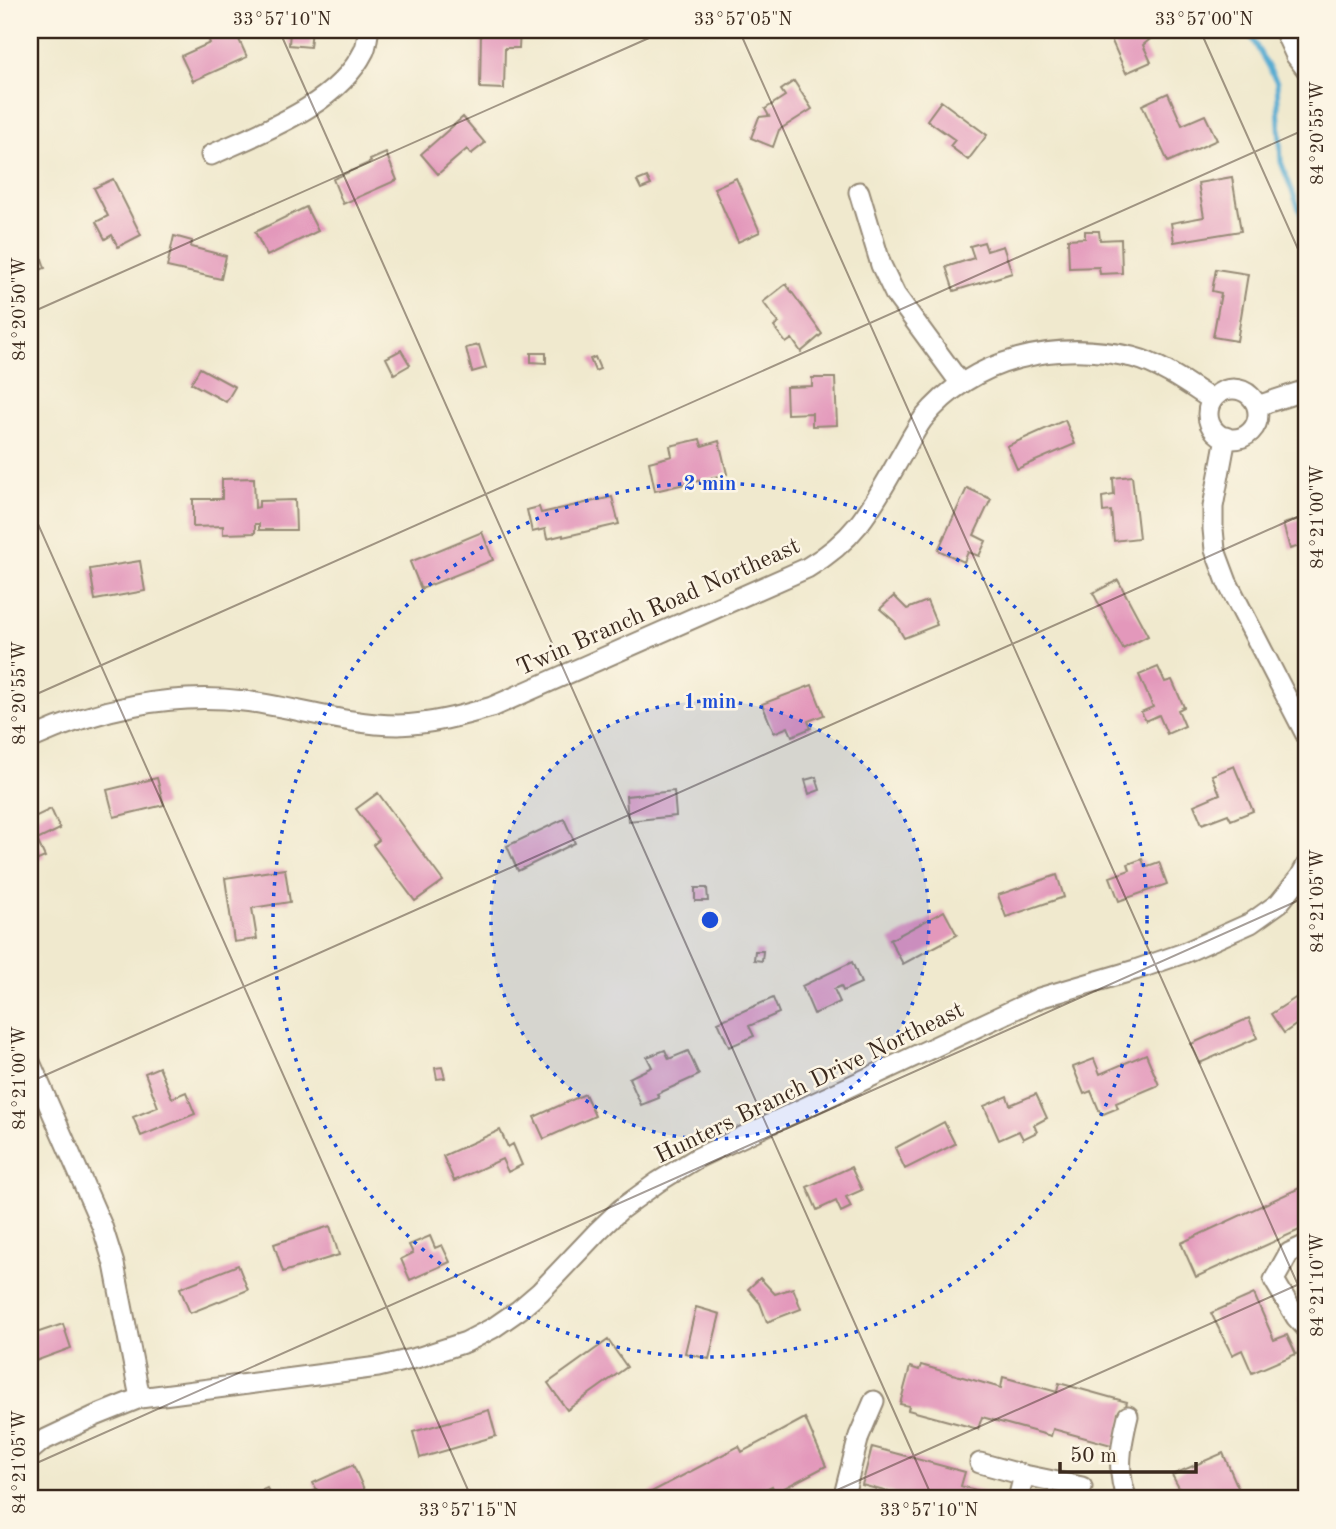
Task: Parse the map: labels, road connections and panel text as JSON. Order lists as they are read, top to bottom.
{
  "streets": {
    "street": ["Twin Branch Road Northeast", "Hunters Branch Drive Northeast"]
  },
  "scale_bar": "50 m",
  "coordinates": [
    "33°57'10\"N",
    "33°57'05\"N",
    "33°57'00\"N",
    "84°20'55\"W",
    "84°20'50\"W",
    "84°21'00\"W",
    "84°21'05\"W",
    "84°21'10\"W",
    "33°57'15\"N"
  ],
  "rings": ["2 min", "1 min"]
}
